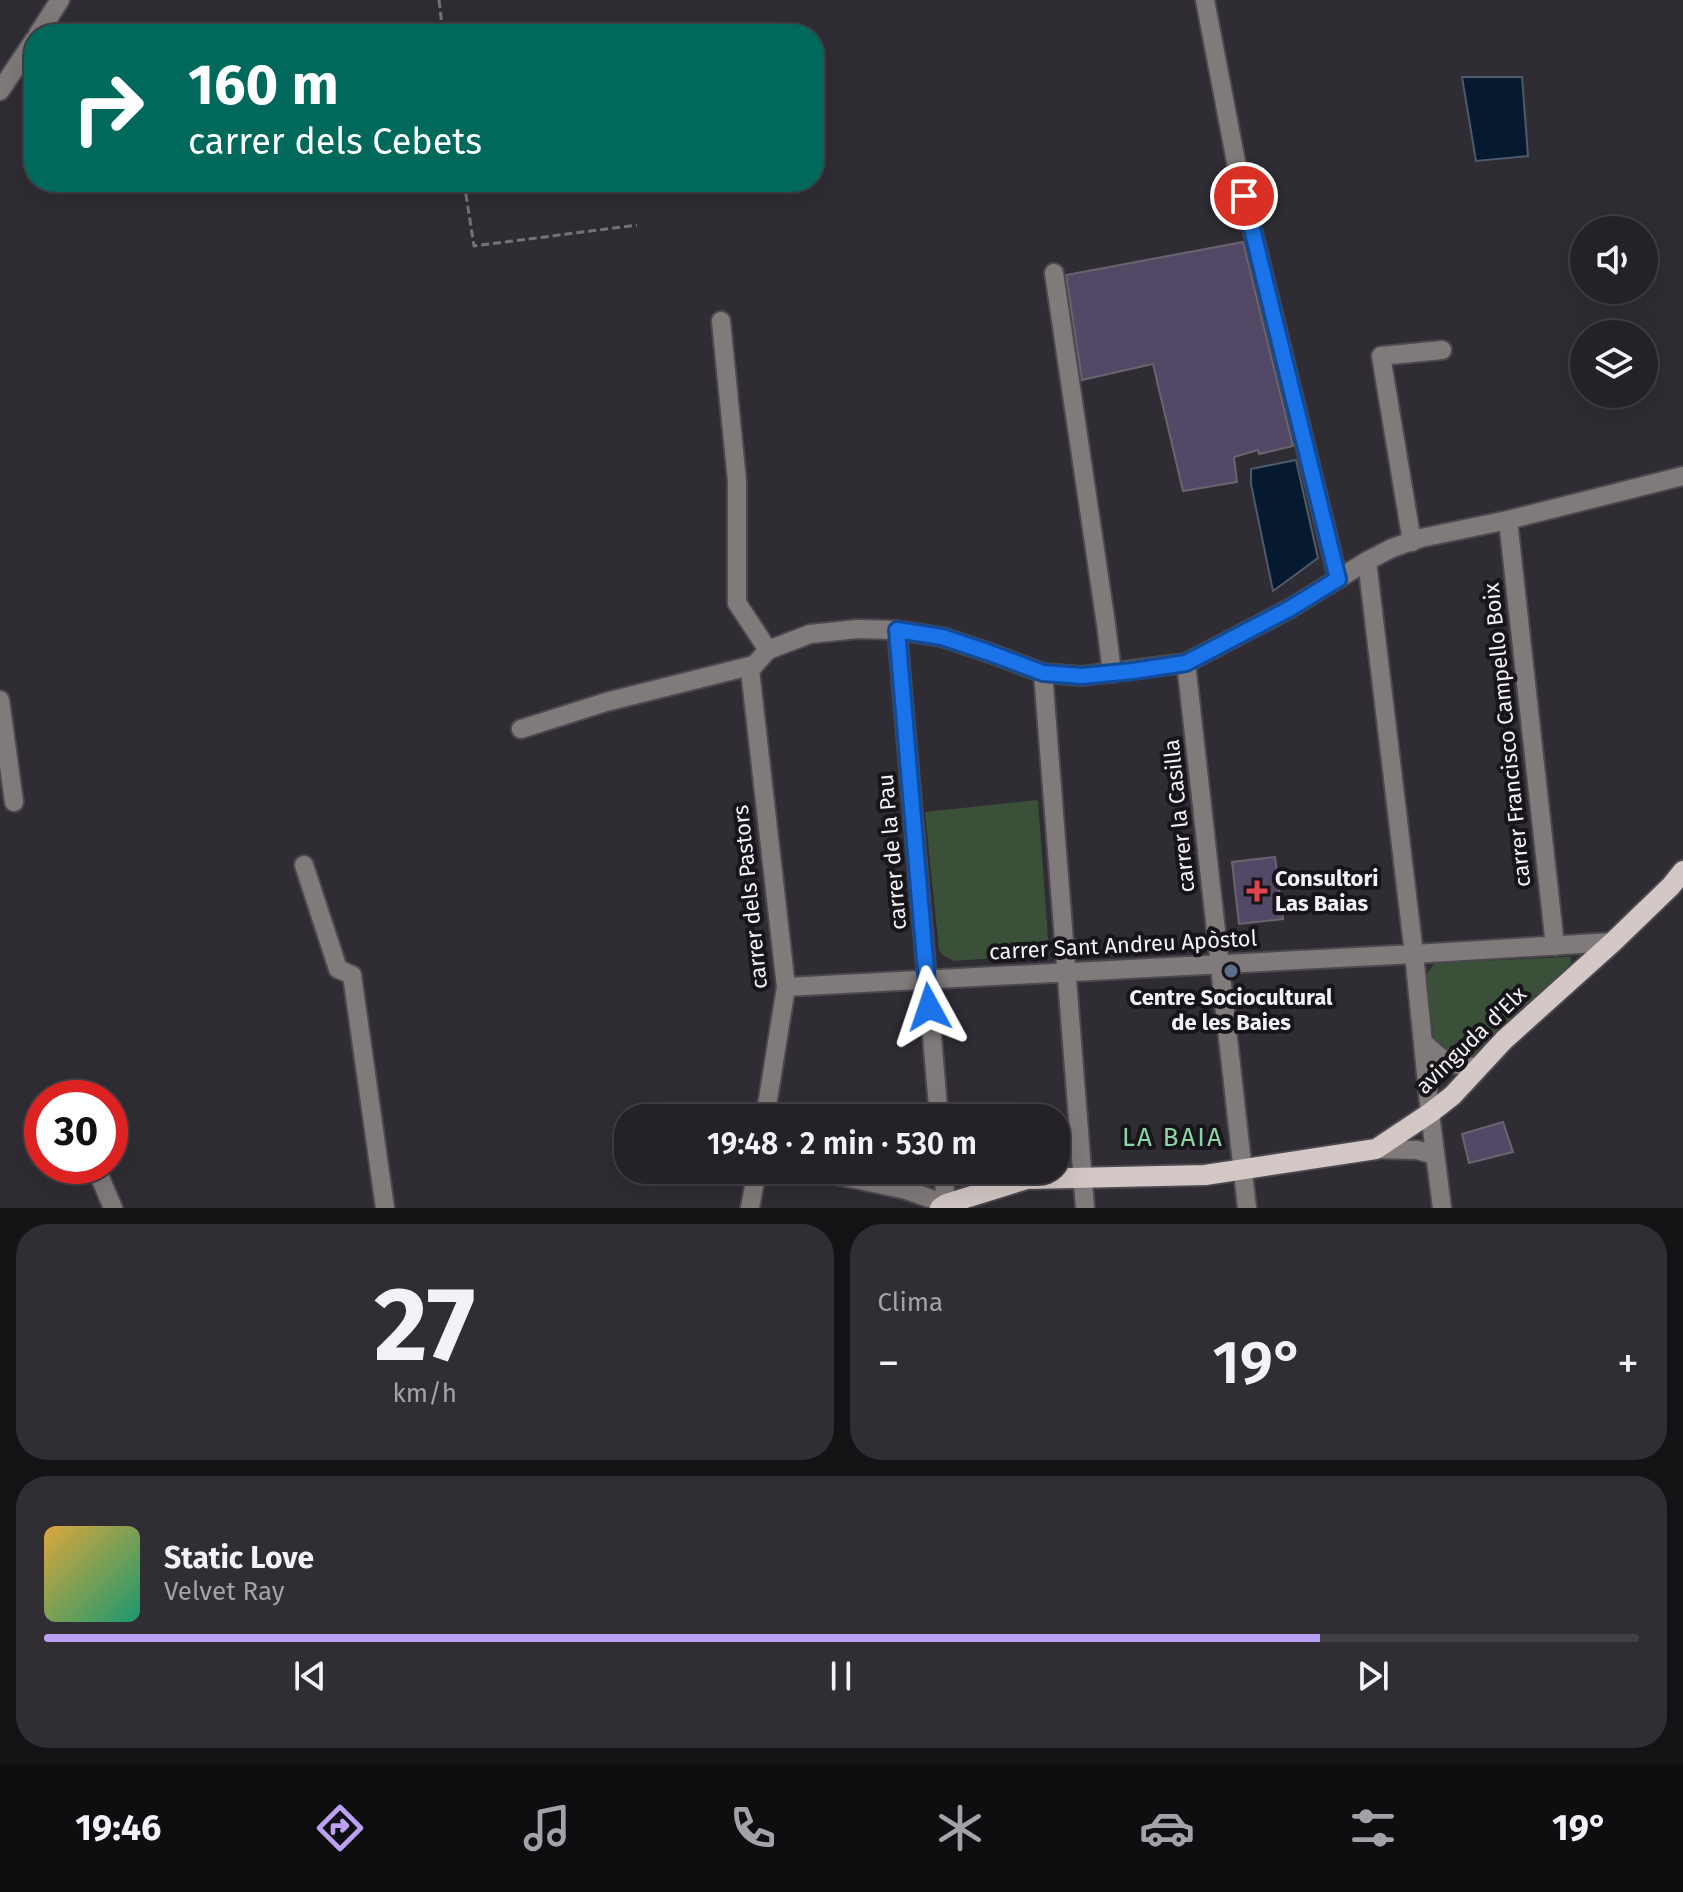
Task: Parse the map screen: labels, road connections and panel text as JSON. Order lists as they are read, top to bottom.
{
  "streets": {
    "main road": ["avinguda d'Elx"],
    "street": [
      "carrer Francisco Campello Boix",
      "carrer la Casilla",
      "carrer de la Pau",
      "carrer dels Pastors",
      "carrer Sant Andreu Apòstol"
    ]
  },
  "crossings": [
    ["carrer Francisco Campello Boix", "carrer Sant Andreu Apòstol"],
    ["carrer la Casilla", "carrer Sant Andreu Apòstol"],
    ["carrer la Casilla", "avinguda d'Elx"],
    ["carrer de la Pau", "carrer Sant Andreu Apòstol"],
    ["carrer dels Pastors", "carrer Sant Andreu Apòstol"],
    ["carrer Sant Andreu Apòstol", "avinguda d'Elx"]
  ],
  "districts": ["LA BAIA"],
  "places": {
    "health": ["Consultori Las Baias"],
    "other": ["Centre Sociocultural de les Baies"]
  },
  "page": {
    "turn": ["160 m", "carrer dels Cebets"],
    "limit": "30",
    "trip": "19:48 · 2 min · 530 m",
    "tile": [
      ["27", "km/h"],
      "Clima"
    ],
    "heat": ["−", "19°", "+"],
    "song": ["Static Love", "Velvet Ray"],
    "tabs": ["19:46", "19°"]
  }
}
